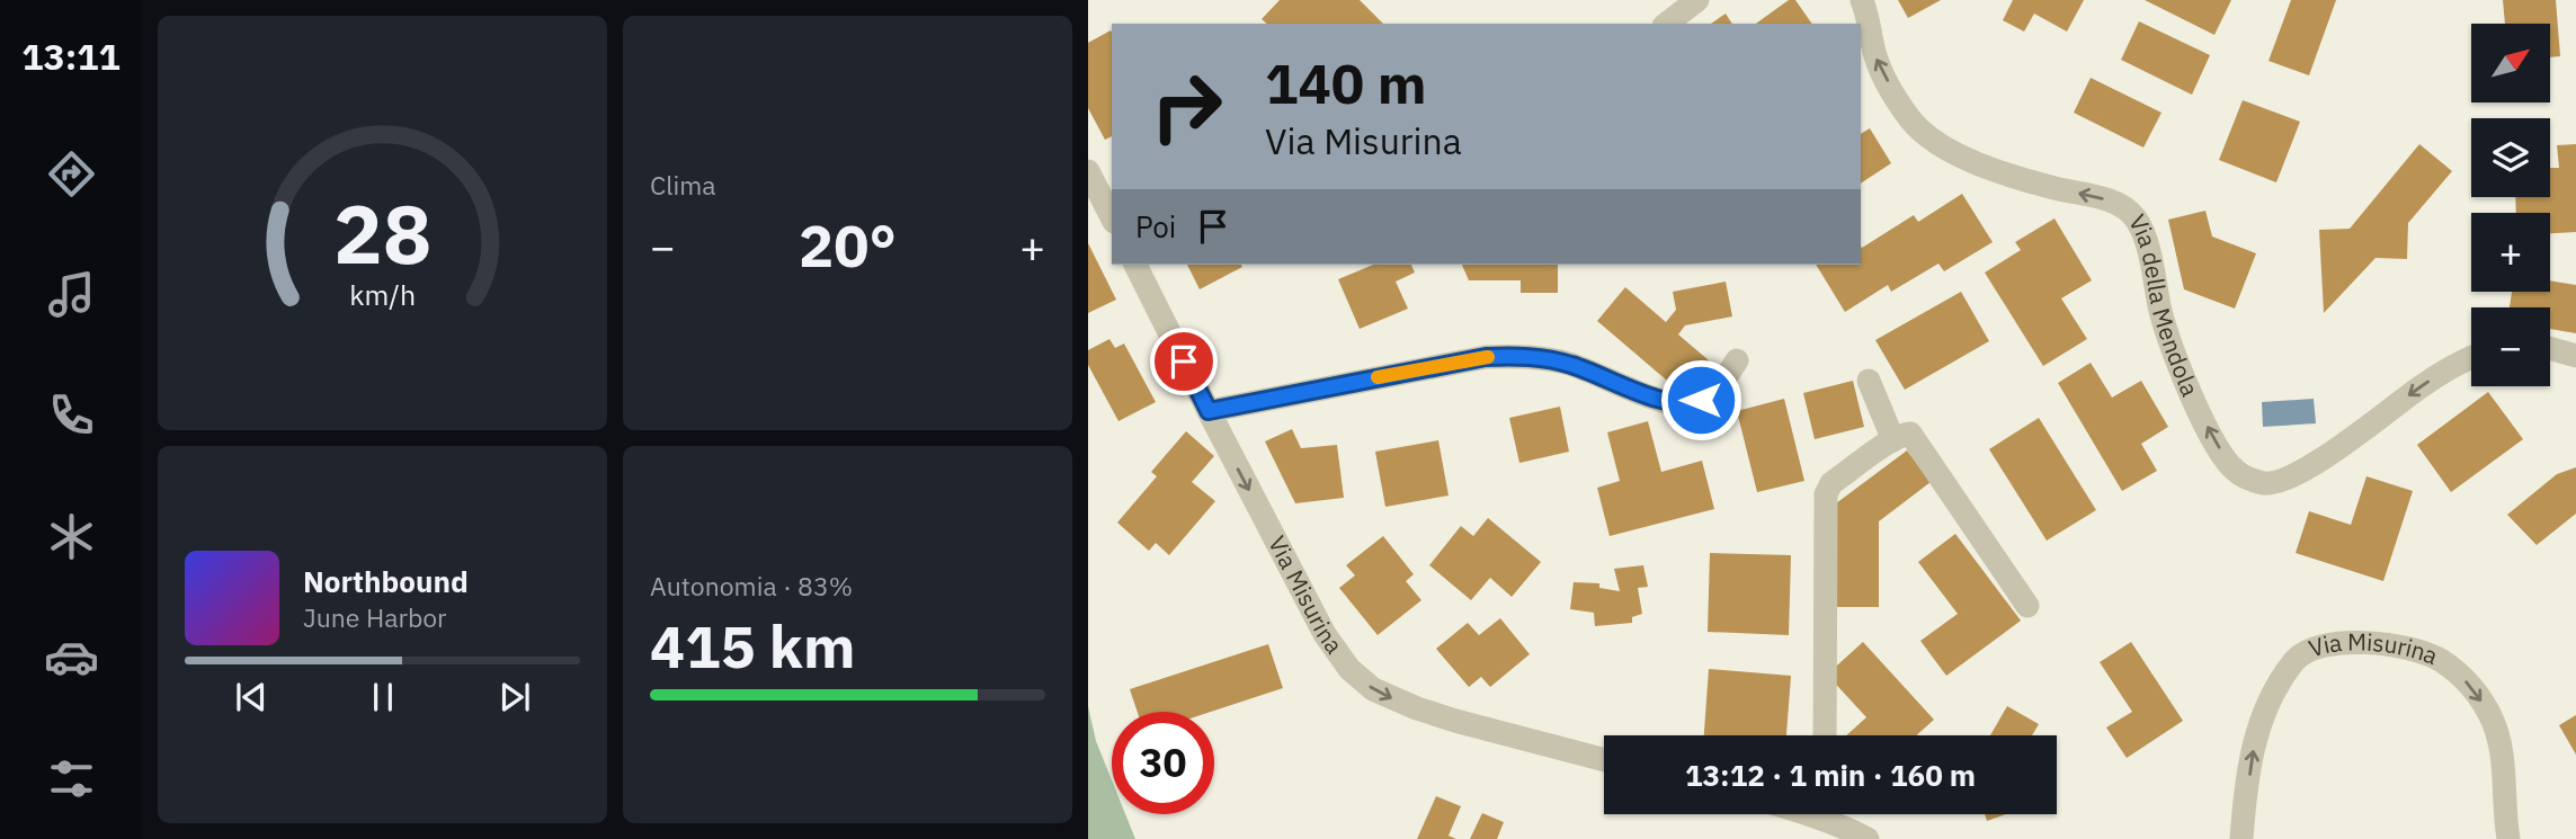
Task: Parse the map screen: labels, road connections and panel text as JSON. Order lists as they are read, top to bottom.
{
  "streets": {
    "street": ["Via della Mendola", "Via Misurina"]
  },
  "north": "top right",
  "page": {
    "tabs": "13:11",
    "tile": [
      "Clima",
      ["Autonomia · 83%", "415 km"]
    ],
    "map_buttons": ["+", "−"],
    "turn": ["140 m", "Via Misurina"],
    "then": "Poi",
    "heat": ["−", "20°", "+"],
    "song": ["Northbound", "June Harbor"],
    "limit": "30",
    "trip": "13:12 · 1 min · 160 m",
    "gauge": ["28", "km/h"]
  }
}
